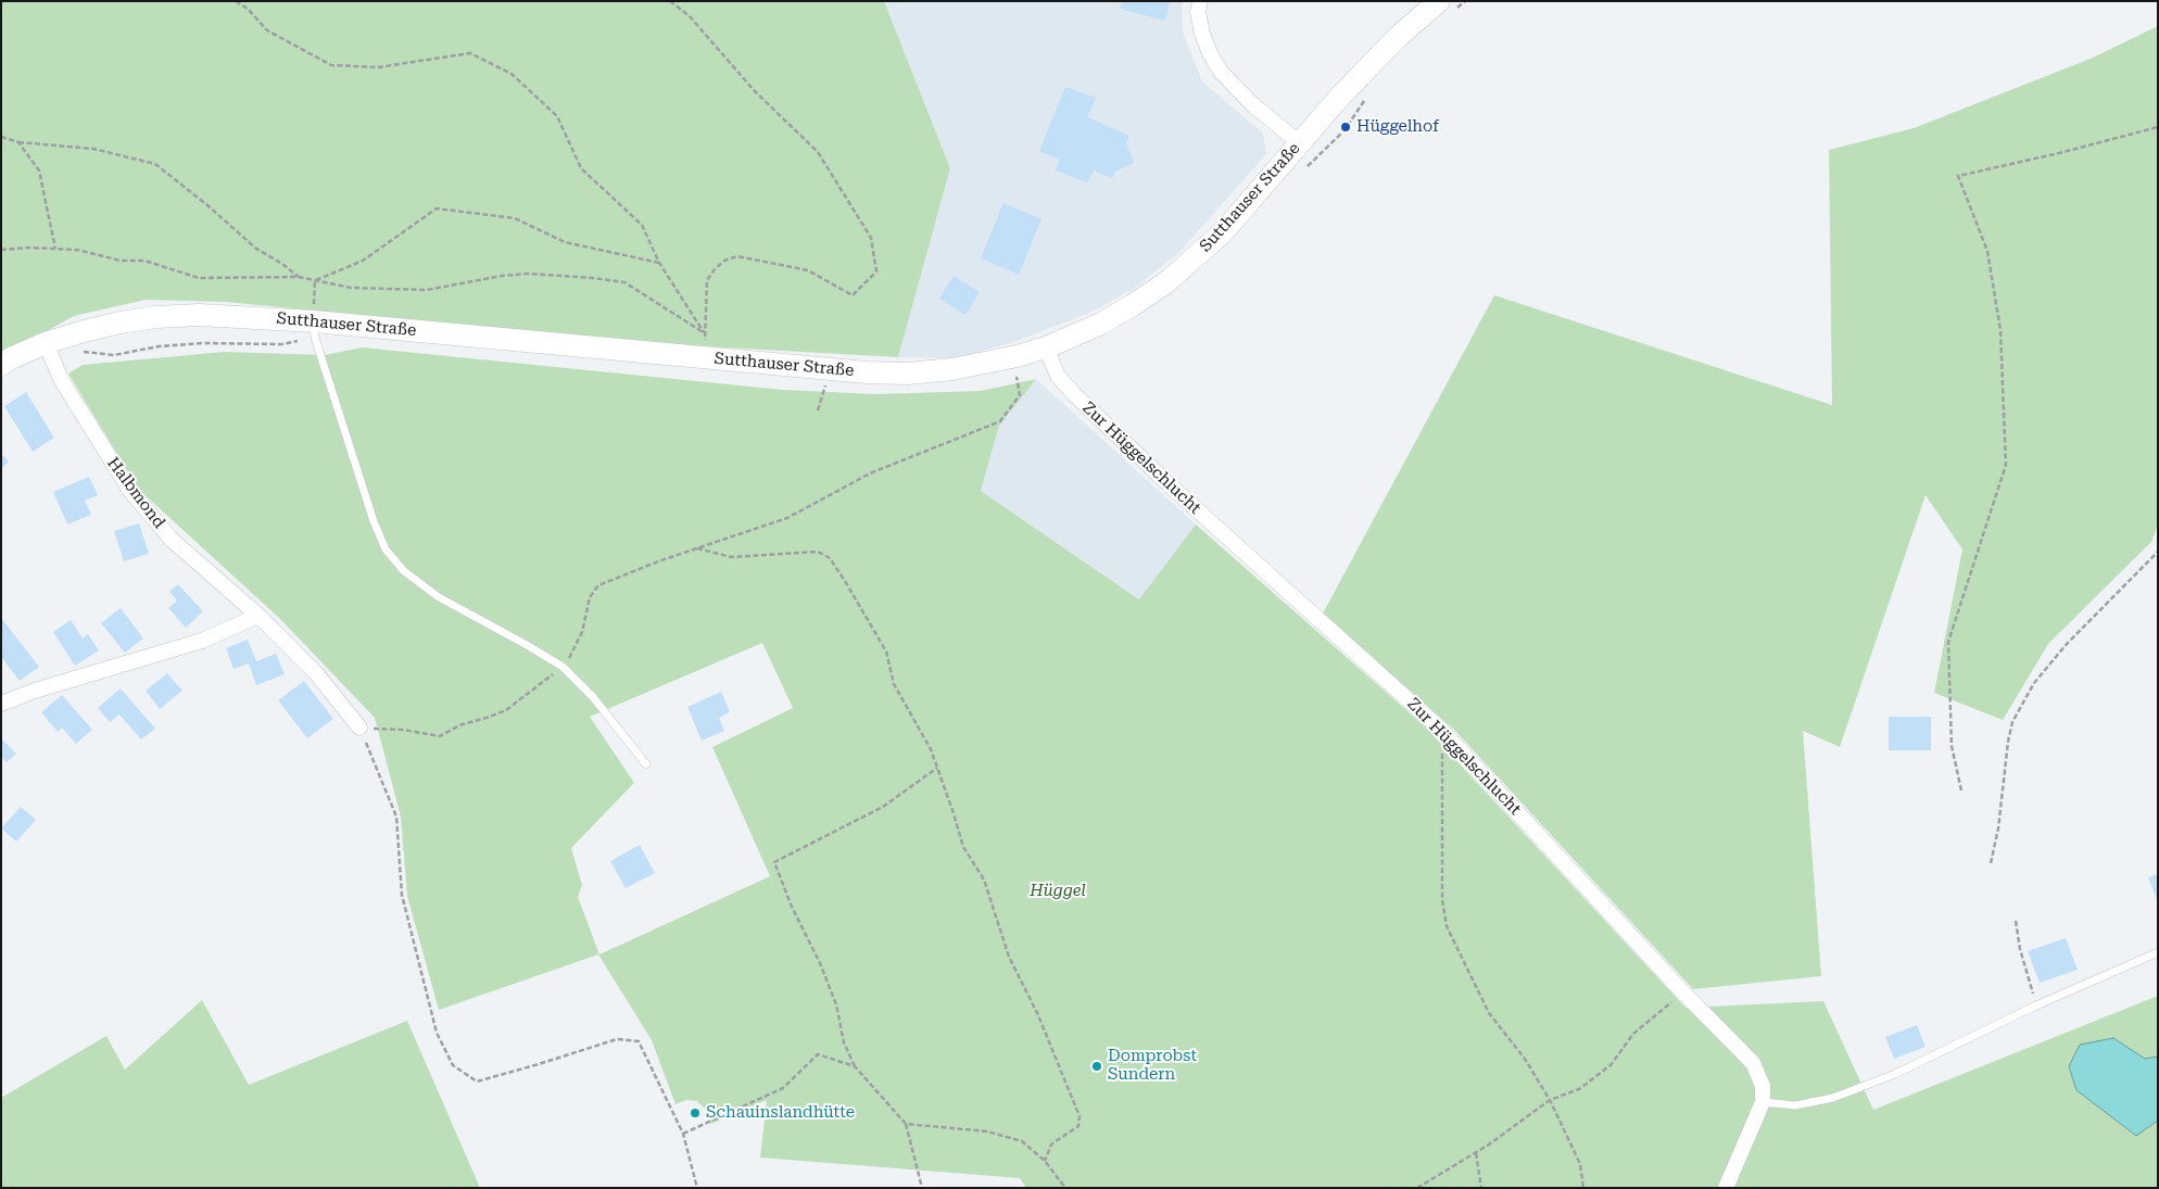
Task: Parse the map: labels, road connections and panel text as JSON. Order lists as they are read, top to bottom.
{
  "streets": {
    "street": ["Sutthauser Straße", "Zur Hüggelschlucht", "Halbmond"]
  },
  "crossings": [
    ["Sutthauser Straße", "Zur Hüggelschlucht"],
    ["Sutthauser Straße", "Halbmond"]
  ],
  "parks": ["Hüggel"],
  "places": ["Hüggelhof", "Domprobst Sundern", "Schauinslandhütte"]
}
